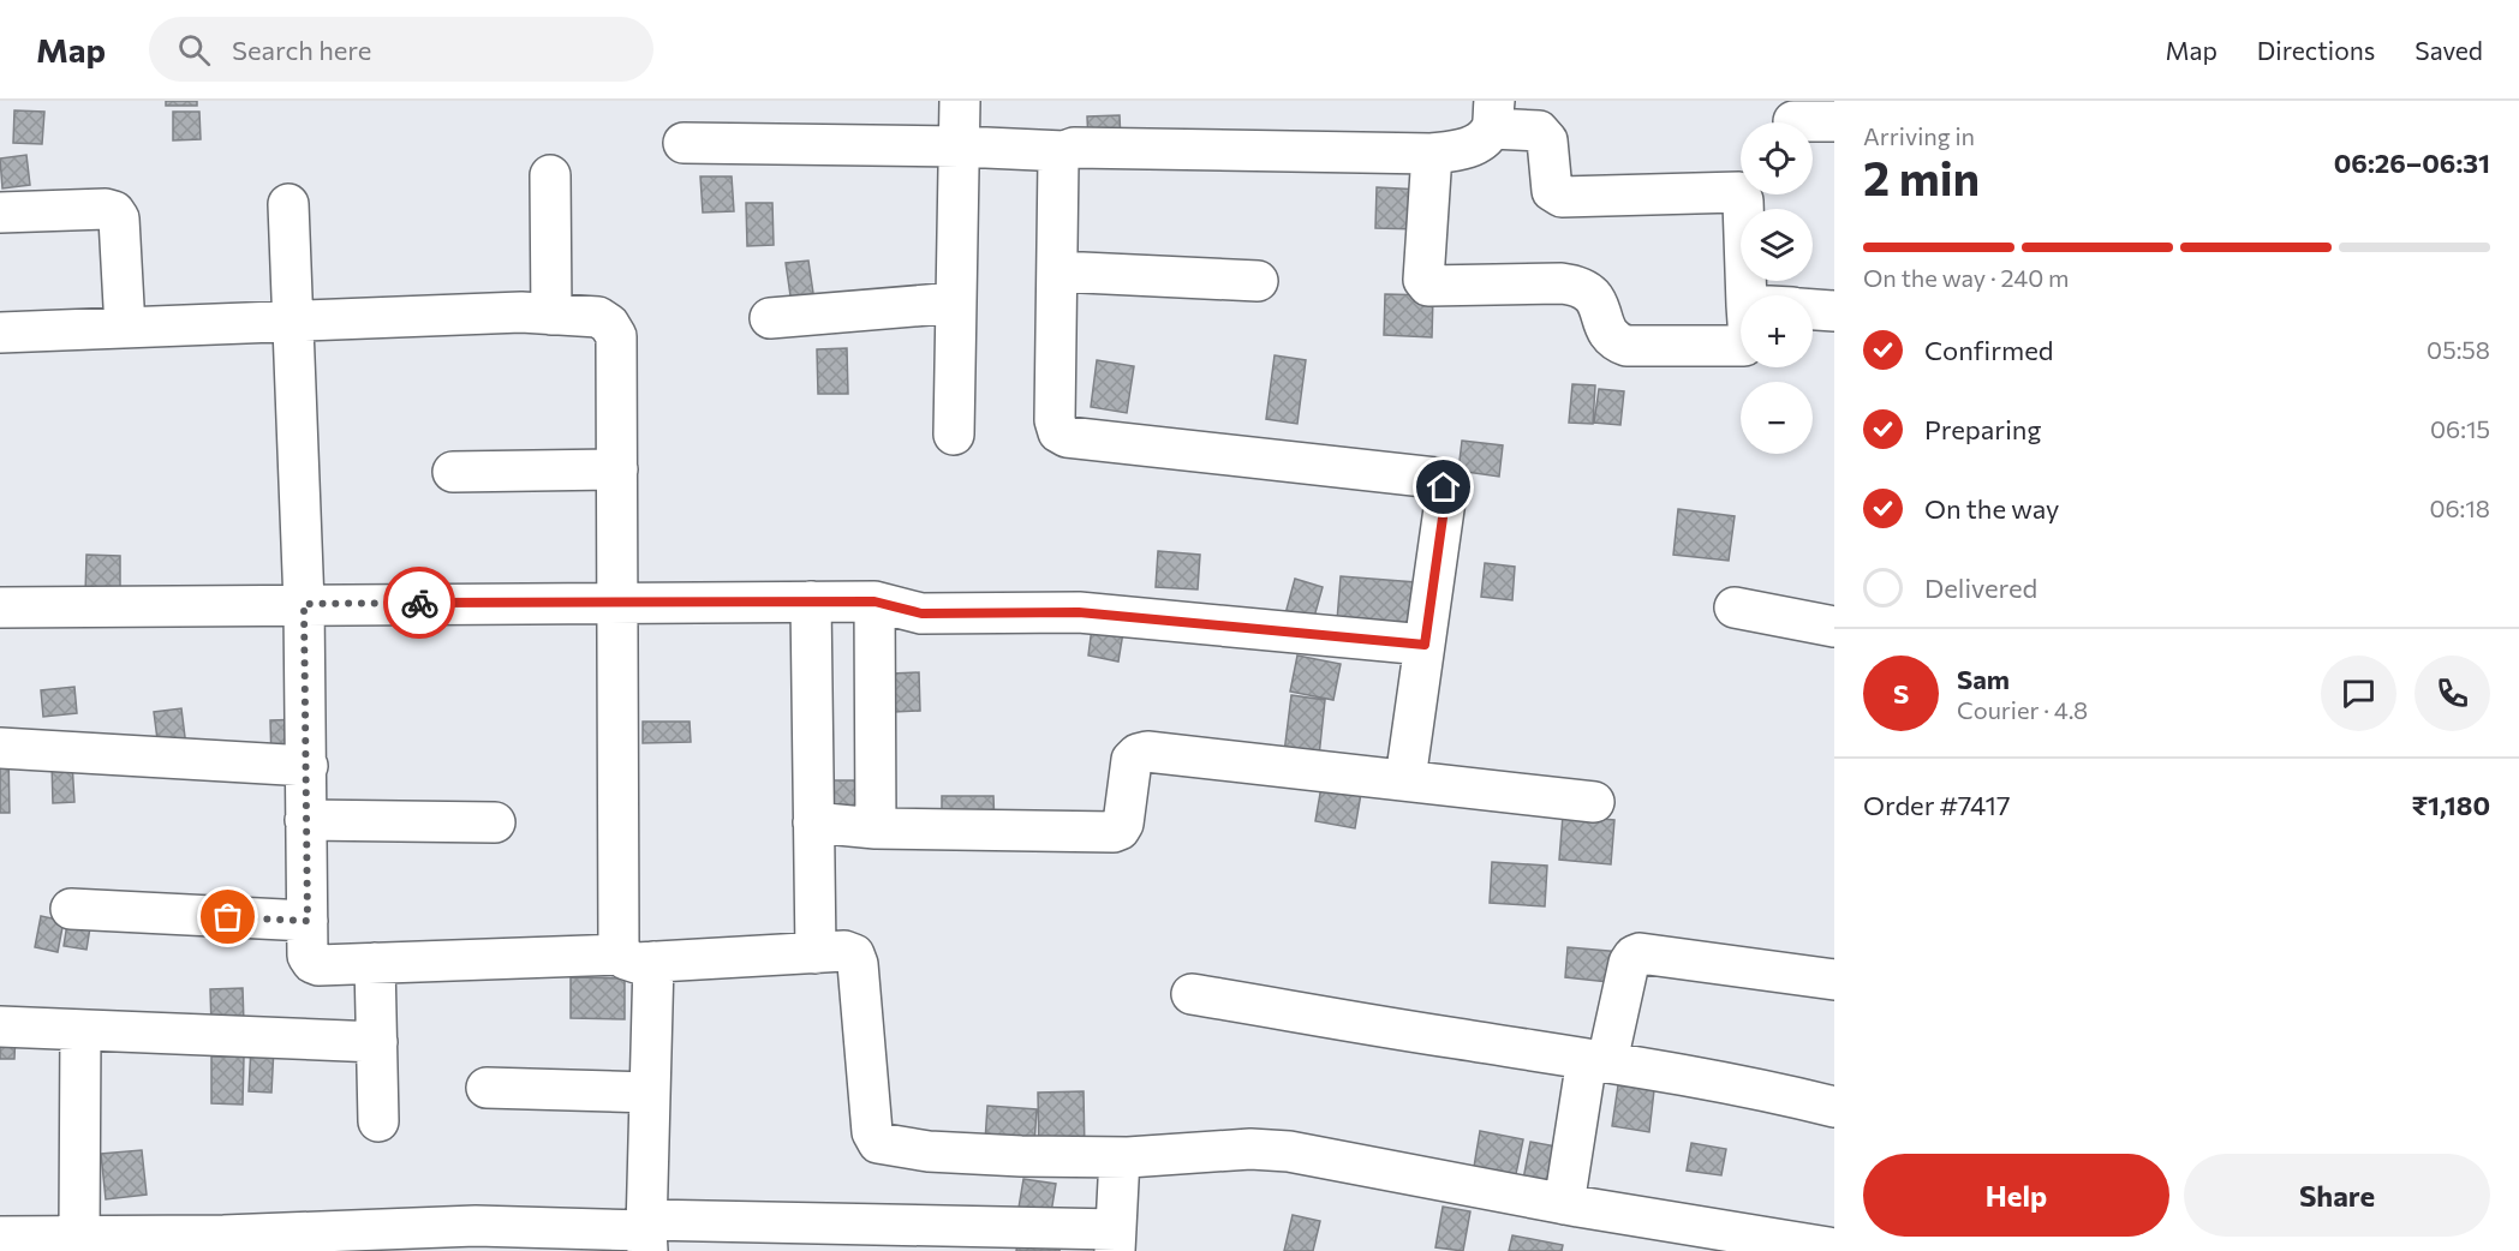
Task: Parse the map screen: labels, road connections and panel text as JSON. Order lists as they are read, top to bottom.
{
  "page": {
    "header": "Map",
    "search": "Search here",
    "nav": ["Map", "Directions", "Saved"],
    "heading": ["2 min", "Arriving in", "06:26–06:31"],
    "panel": [
      "Sam",
      "Courier · 4.8",
      "Order #7417",
      "₹1,180"
    ],
    "map_buttons": ["+", "−"],
    "bar": "On the way · 240 m",
    "list": [
      ["Confirmed", "05:58"],
      ["Preparing", "06:15"],
      ["On the way", "06:18"],
      "Delivered"
    ],
    "round": "S",
    "buttons": ["Help", "Share"]
  }
}
